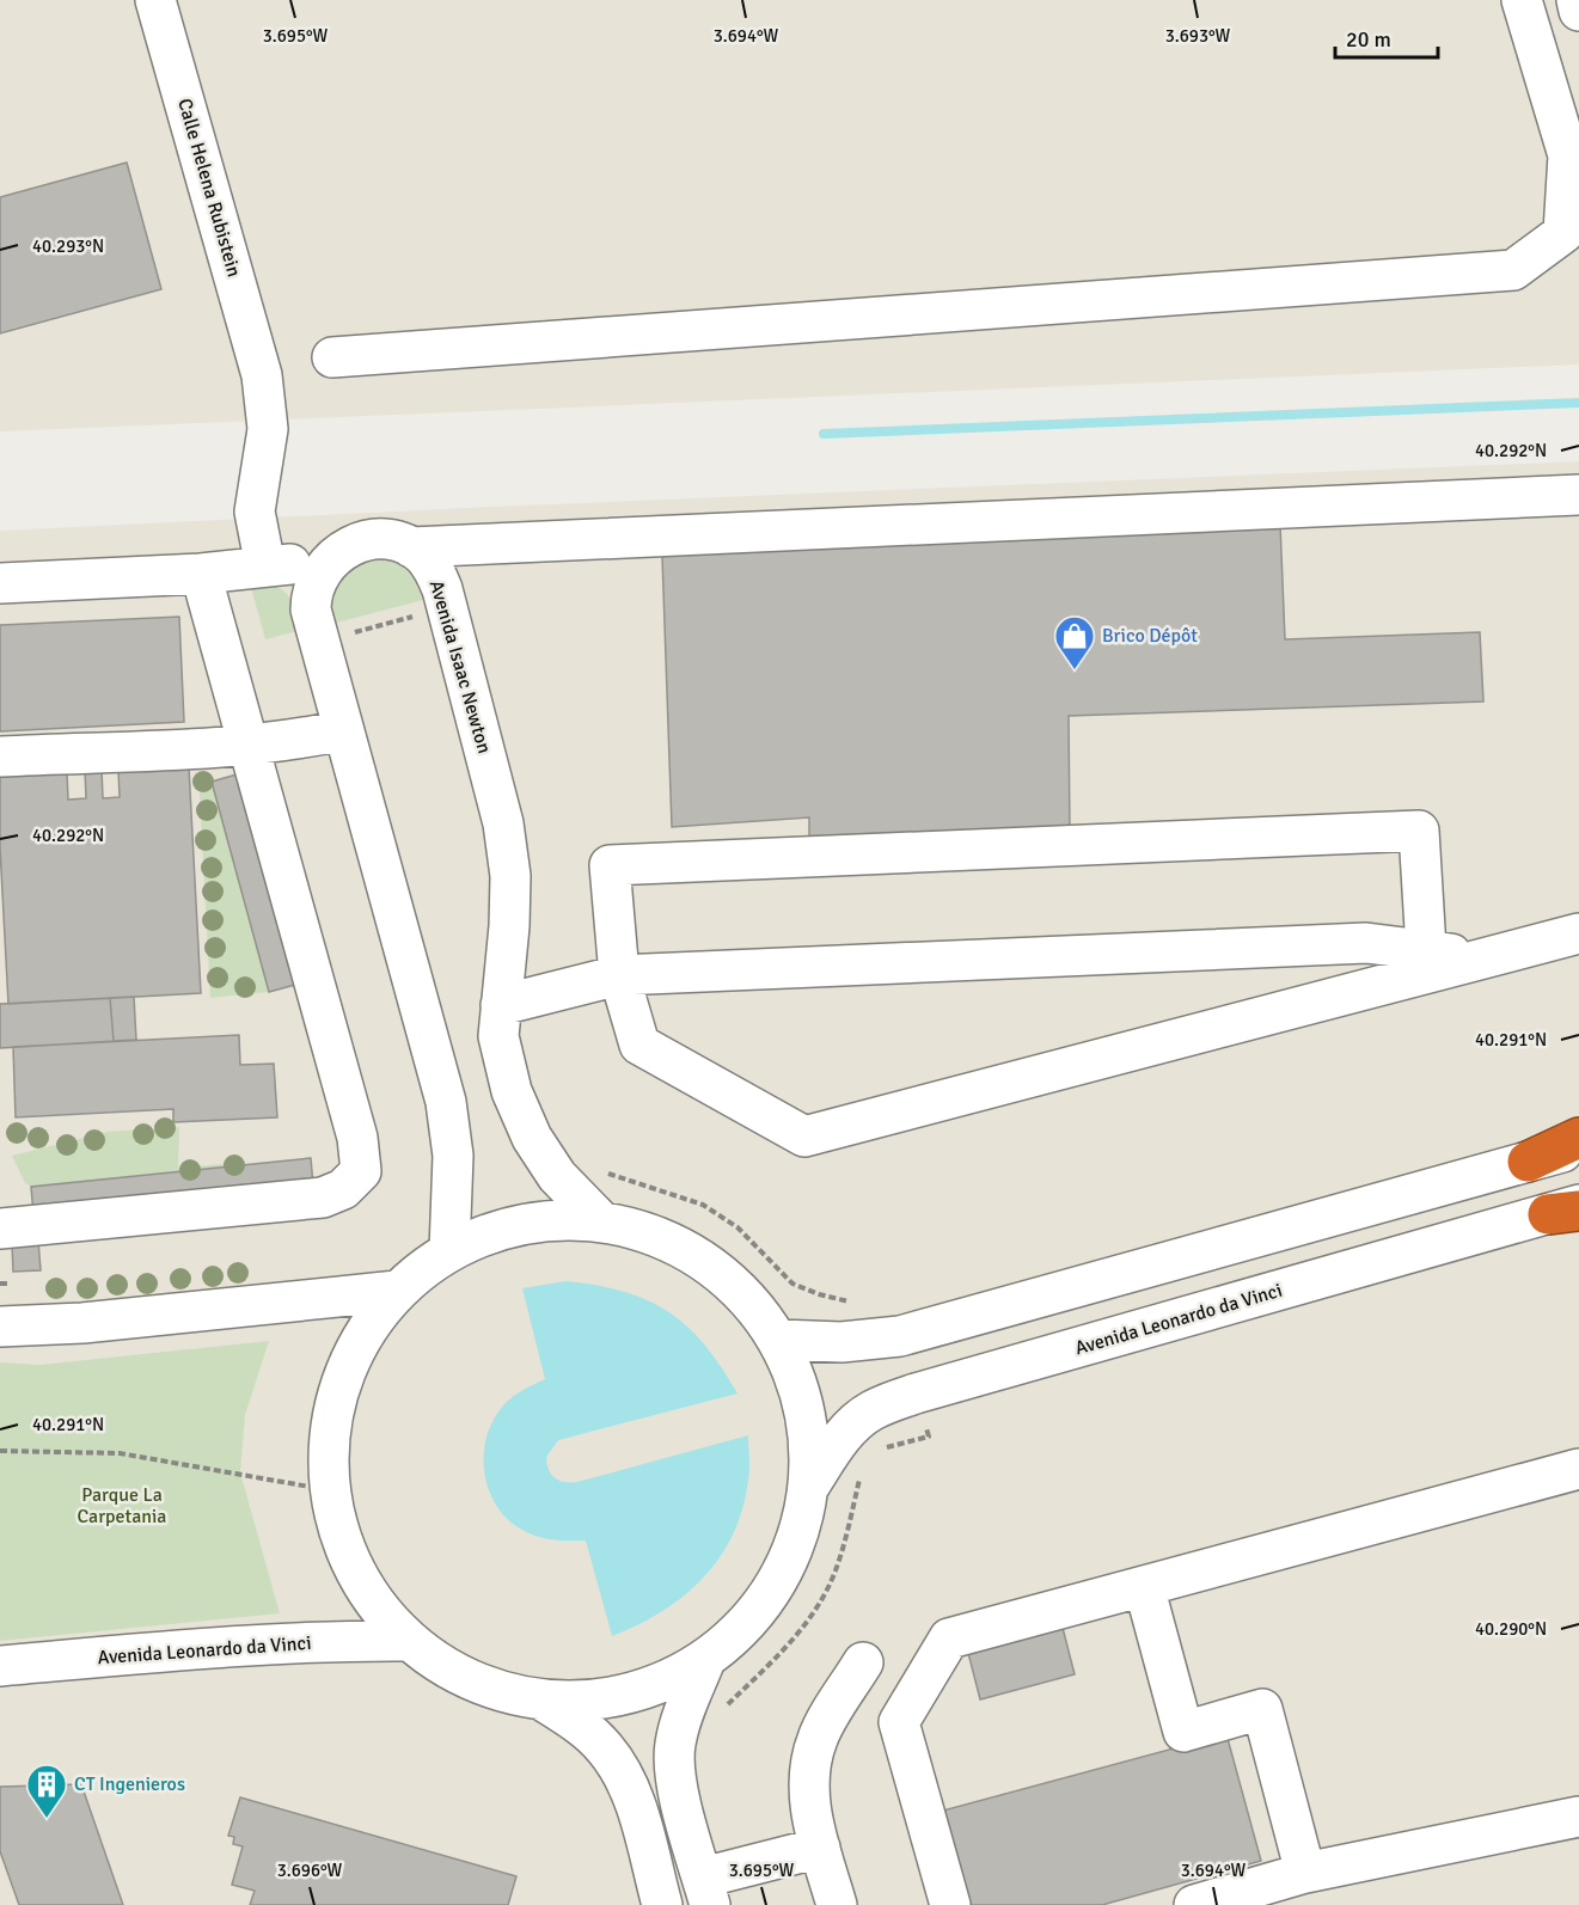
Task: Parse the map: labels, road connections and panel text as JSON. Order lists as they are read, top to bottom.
{
  "streets": {
    "street": ["Calle Helena Rubistein", "Avenida Isaac Newton", "Avenida Leonardo da Vinci"]
  },
  "parks": ["Parque La Carpetania"],
  "places": {
    "shop": ["Brico Dépôt"],
    "building": ["CT Ingenieros"]
  },
  "scale_bar": "20 m",
  "coordinates": [
    "3.693°W",
    "3.695°W",
    "3.694°W",
    "40.293°N",
    "40.292°N",
    "40.291°N",
    "40.290°N",
    "3.696°W"
  ]
}
